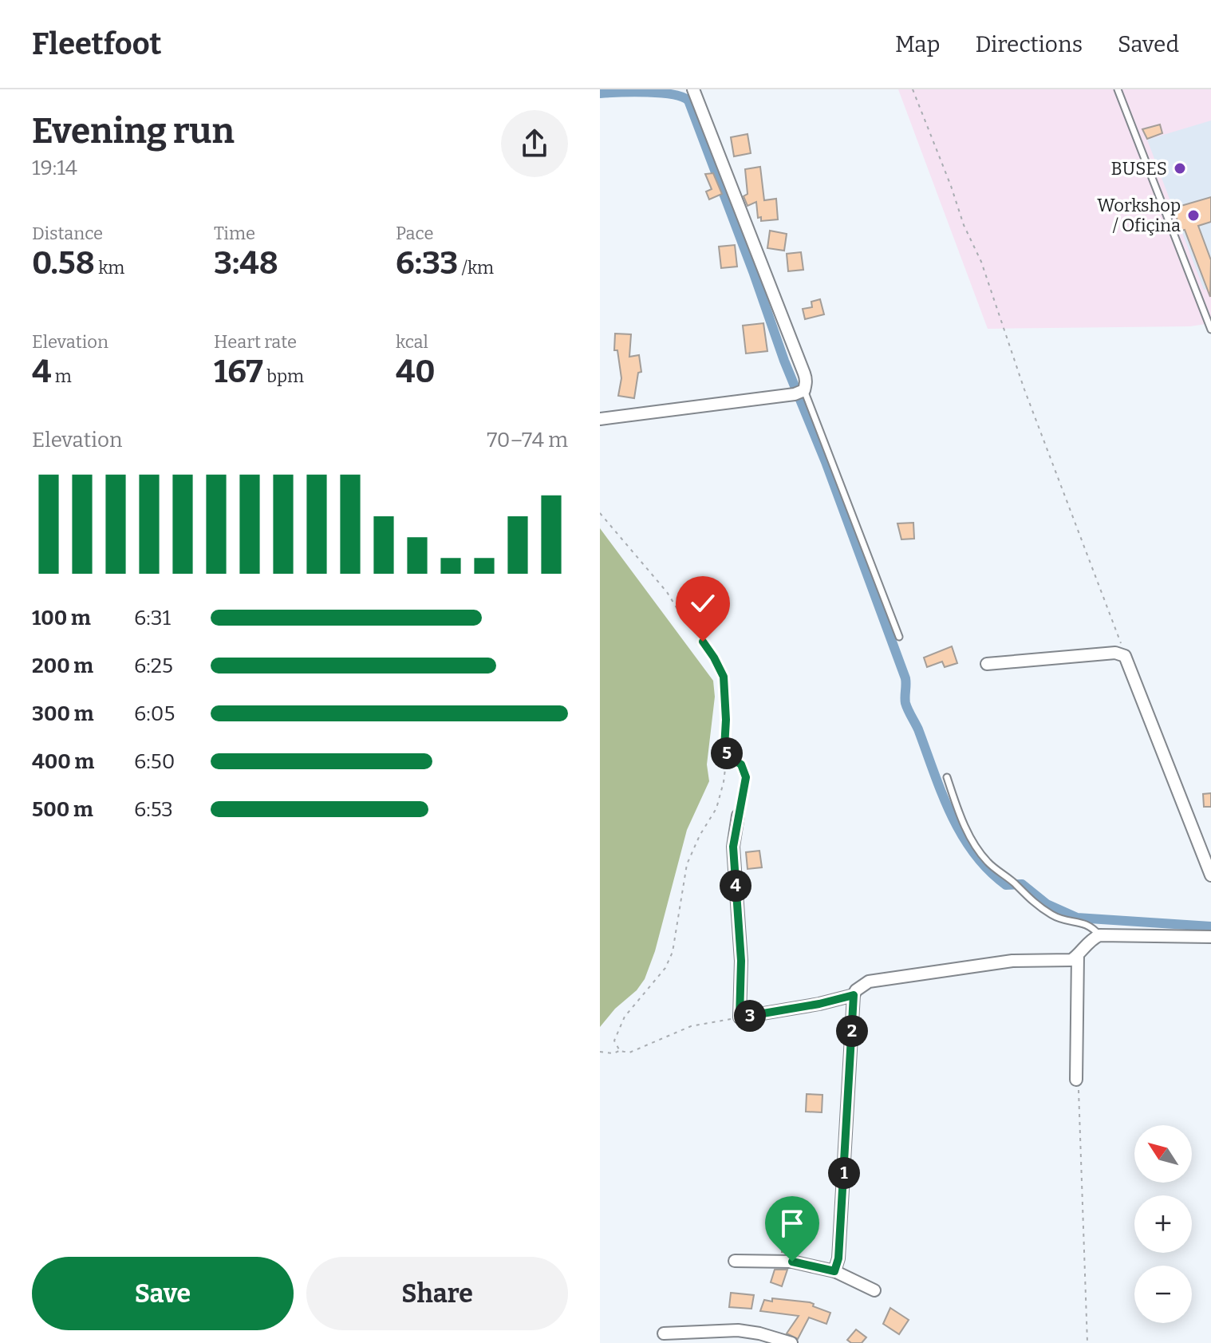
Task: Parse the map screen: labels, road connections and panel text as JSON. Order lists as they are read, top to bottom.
{
  "places": ["BUSES", "Workshop / Ofiçina"],
  "north": "top left",
  "page": {
    "header": "Fleetfoot",
    "nav": ["Map", "Directions", "Saved"],
    "heading": ["Evening run", "19:14"],
    "stats": [
      ["Distance", "0.58 km"],
      ["Time", "3:48"],
      ["Pace", "6:33 /km"],
      ["Elevation", "4 m"],
      ["Heart rate", "167 bpm"],
      ["kcal", "40"]
    ],
    "chart": ["Elevation", "70–74 m"],
    "list": [
      {
        "name": "100 m",
        "note": "6:31"
      },
      {
        "name": "200 m",
        "note": "6:25"
      },
      {
        "name": "300 m",
        "note": "6:05"
      },
      {
        "name": "400 m",
        "note": "6:50"
      },
      {
        "name": "500 m",
        "note": "6:53"
      }
    ],
    "pins": [
      "5",
      "4",
      "3",
      "2",
      "1"
    ],
    "map_buttons": ["+", "−"],
    "buttons": ["Save", "Share"]
  }
}
